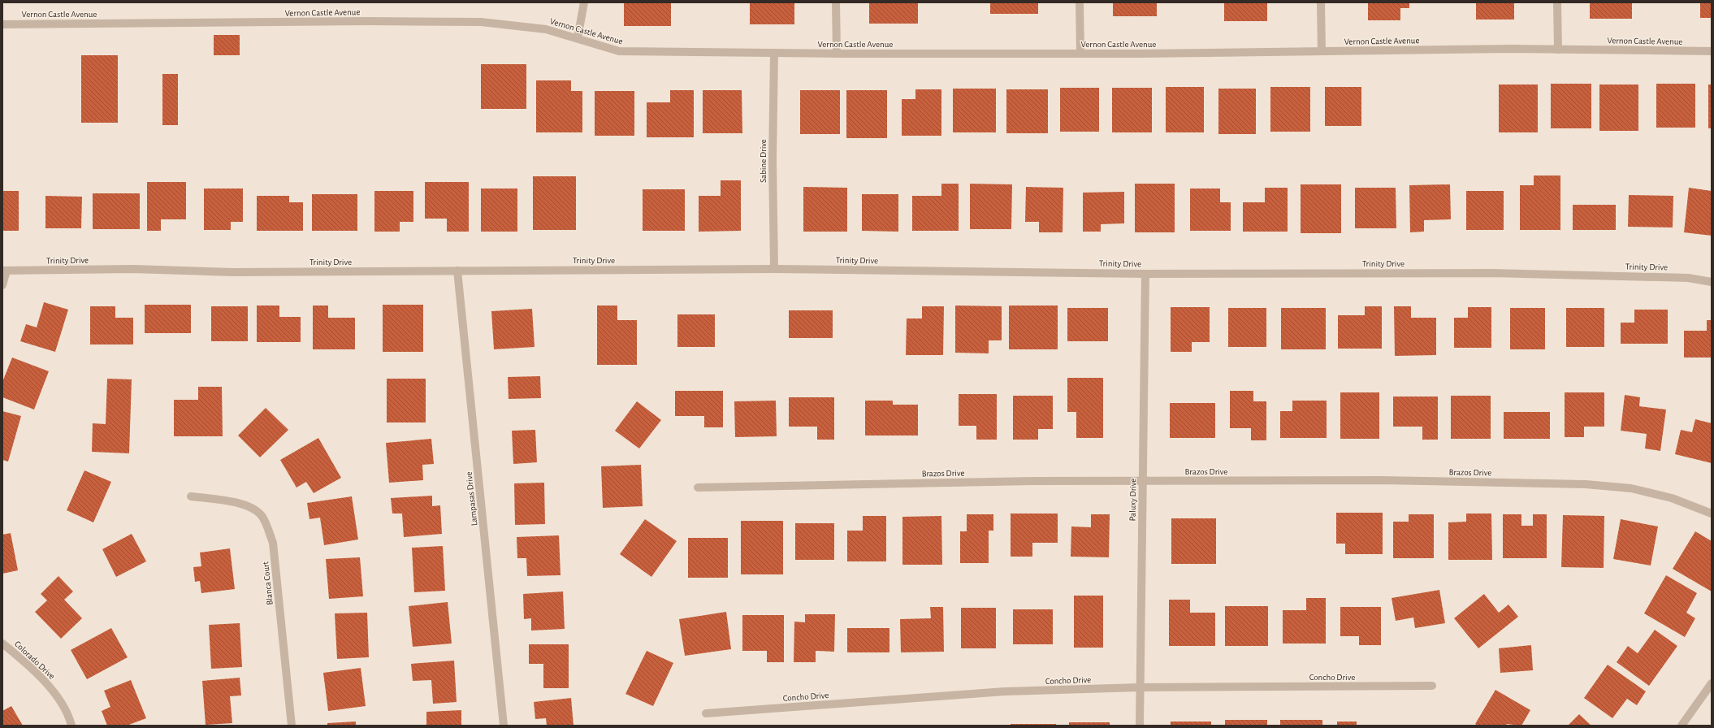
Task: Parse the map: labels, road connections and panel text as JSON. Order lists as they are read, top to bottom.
{
  "streets": {
    "street": [
      "Vernon Castle Avenue",
      "Sabine Drive",
      "Trinity Drive",
      "Brazos Drive",
      "Lampasas Drive",
      "Paluxy Drive",
      "Blanca Court",
      "Colorado Drive",
      "Concho Drive"
    ]
  },
  "crossings": [
    ["Vernon Castle Avenue", "Sabine Drive"],
    ["Sabine Drive", "Trinity Drive"],
    ["Trinity Drive", "Lampasas Drive"],
    ["Trinity Drive", "Paluxy Drive"],
    ["Brazos Drive", "Paluxy Drive"],
    ["Paluxy Drive", "Concho Drive"]
  ]
}
